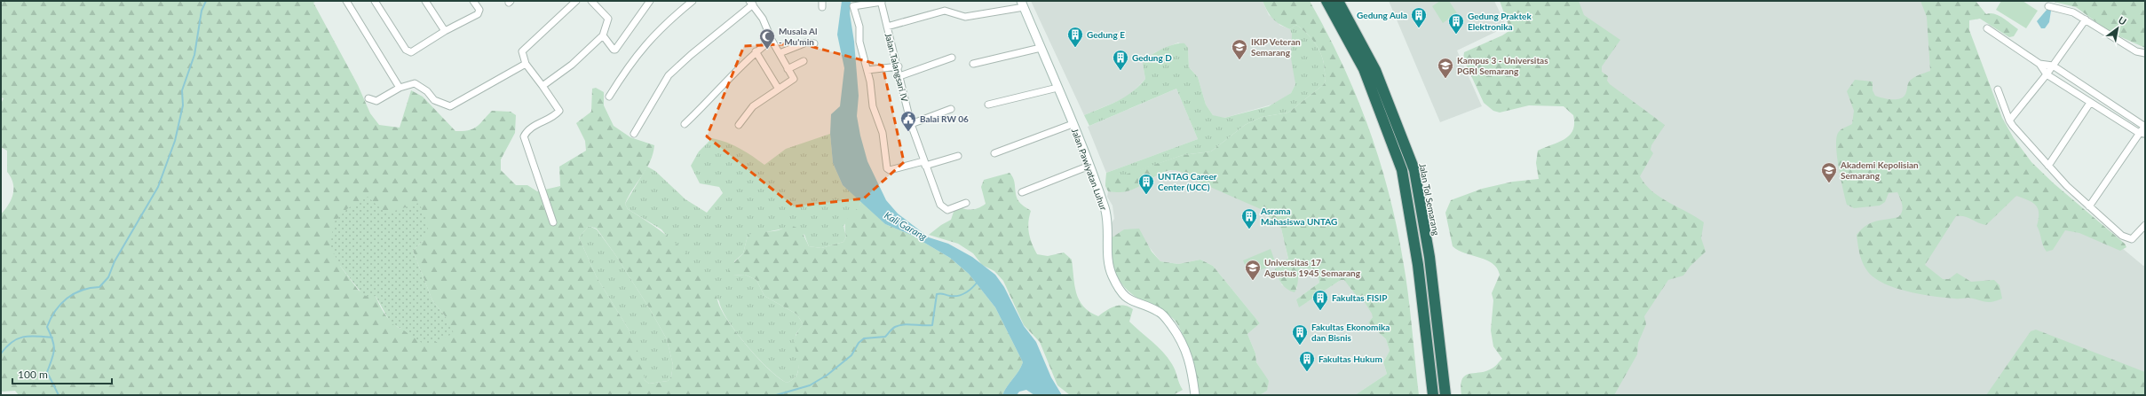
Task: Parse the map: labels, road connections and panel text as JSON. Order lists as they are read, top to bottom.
{
  "streets": {
    "highway": ["Jalan Tol Semarang"],
    "main road": ["Jalan Pawiyatan Luhur"],
    "street": ["Jalan Talangsari IV"]
  },
  "water": ["Kali Garang"],
  "places": {
    "building": [
      "Gedung Aula",
      "Gedung Praktek Elektronika",
      "Gedung E",
      "Gedung D",
      "UNTAG Career Center (UCC)",
      "Asrama Mahasiswa UNTAG",
      "Fakultas FISIP",
      "Fakultas Ekonomika dan Bisnis",
      "Fakultas Hukum"
    ],
    "mosque": ["Musala Al - Mu'min"],
    "school or university": [
      "IKIP Veteran Semarang",
      "Kampus 3 - Universitas PGRI Semarang",
      "Akademi Kepolisian Semarang",
      "Universitas 17 Agustus 1945 Semarang"
    ],
    "public building": ["Balai RW 06"]
  },
  "scale_bar": "100 m",
  "north": "top right"
}
